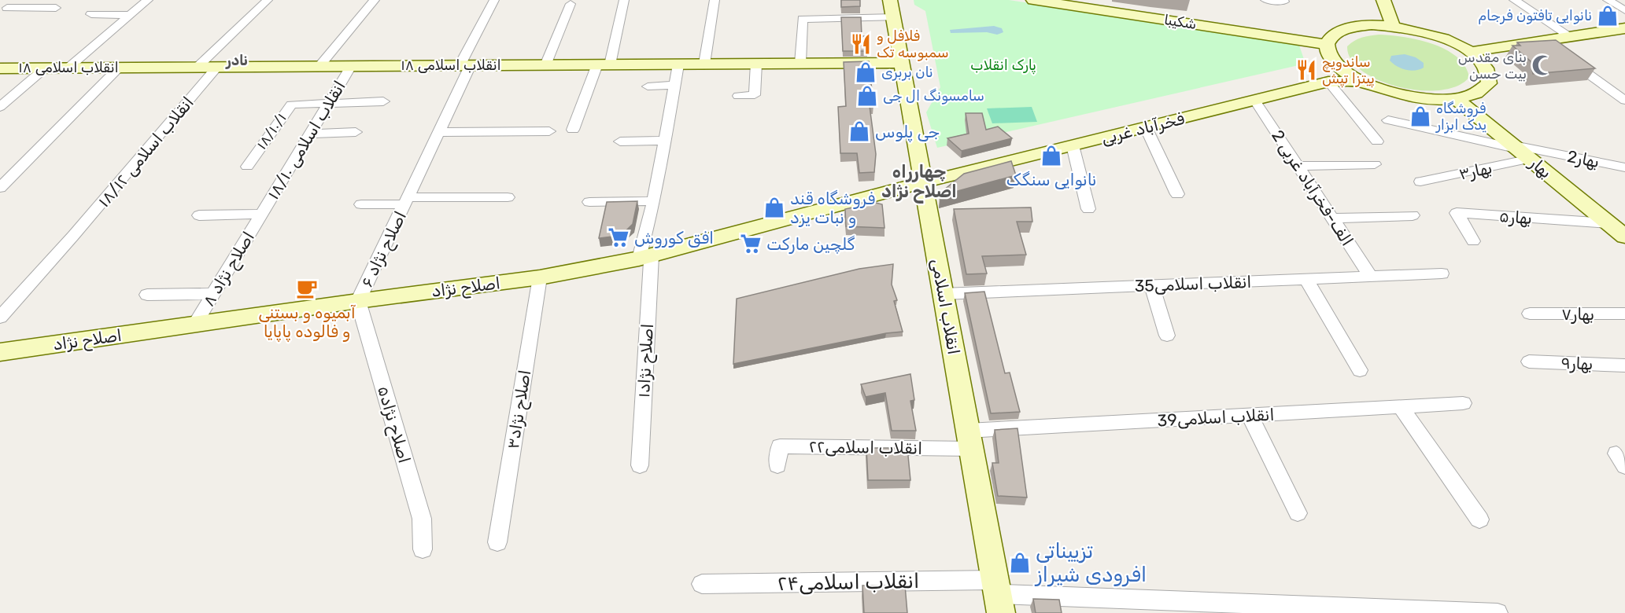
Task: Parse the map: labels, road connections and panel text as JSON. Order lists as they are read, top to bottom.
{
  "streets": {
    "main road": [
      "شکیبا",
      "۱۸ انقلاب اسلامی",
      "فخرآباد غربی",
      "بهار",
      "اصلاح نژاد",
      "انقلاب اسلامی"
    ],
    "street": [
      "۱۸/۱۰/۱",
      "۱۸/۱۰ انقلاب اسلامی",
      "۱۸/۱۲ انقلاب اسلامی",
      "2بهار",
      "بهار۳",
      "2 الف-فخرآباد غربی",
      "بهار۵",
      "۶ اصلاح نژاد",
      "۸ اصلاح نژاد",
      "35انقلاب اسلامی",
      "بهار۷",
      "اصلاح نژاد۱",
      "بهار۹",
      "اصلاح نژاد۳",
      "39انقلاب اسلامی",
      "اصلاح نژاد۵",
      "انقلاب اسلامی۲۲",
      "انقلاب اسلامی۲۴"
    ]
  },
  "crossings": [
    ["۱۸ انقلاب اسلامی", "۱۸/۱۰ انقلاب اسلامی"],
    ["۱۸ انقلاب اسلامی", "۱۸/۱۲ انقلاب اسلامی"],
    ["۱۸ انقلاب اسلامی", "۶ اصلاح نژاد"],
    ["۱۸ انقلاب اسلامی", "انقلاب اسلامی"],
    ["۱۸ انقلاب اسلامی", "اصلاح نژاد۱"],
    ["فخرآباد غربی", "2 الف-فخرآباد غربی"],
    ["فخرآباد غربی", "اصلاح نژاد"],
    ["فخرآباد غربی", "انقلاب اسلامی"],
    ["۱۸/۱۰/۱", "۱۸/۱۰ انقلاب اسلامی"],
    ["۱۸/۱۰ انقلاب اسلامی", "۸ اصلاح نژاد"],
    ["2بهار", "بهار"],
    ["2بهار", "بهار۳"],
    ["بهار", "بهار۳"],
    ["بهار", "بهار۵"],
    ["2 الف-فخرآباد غربی", "35انقلاب اسلامی"],
    ["۶ اصلاح نژاد", "اصلاح نژاد"],
    ["۶ اصلاح نژاد", "اصلاح نژاد۵"],
    ["۸ اصلاح نژاد", "اصلاح نژاد"],
    ["35انقلاب اسلامی", "انقلاب اسلامی"],
    ["اصلاح نژاد", "انقلاب اسلامی"],
    ["اصلاح نژاد", "اصلاح نژاد۱"],
    ["اصلاح نژاد", "اصلاح نژاد۳"],
    ["اصلاح نژاد", "اصلاح نژاد۵"],
    ["انقلاب اسلامی", "39انقلاب اسلامی"],
    ["انقلاب اسلامی", "انقلاب اسلامی۲۲"],
    ["انقلاب اسلامی", "انقلاب اسلامی۲۴"],
    ["39انقلاب اسلامی", "انقلاب اسلامی۲۲"]
  ],
  "districts": ["نادر", "چهارراه اصلاح نژاد"],
  "parks": ["پارک انقلاب"],
  "places": {
    "shop": [
      "نانوایی تافتون فرجام",
      "نان بربری",
      "سامسونگ ال جی",
      "فروشگاه یدک ابزار",
      "جی پلوس",
      "نانوایی سنگک",
      "فروشگاه قند و نبات یزد",
      "تزییناتی افرودی شیراز"
    ],
    "restaurant": ["فلافل و سمبوسه تک", "ساندویچ پیتزا تپش"],
    "mosque": ["بنای مقدس بیت حسن"],
    "supermarket": ["افق کوروش", "گلچین مارکت"],
    "cafe": ["آبمیوه و بستنی و فالوده پاپایا"]
  }
}
